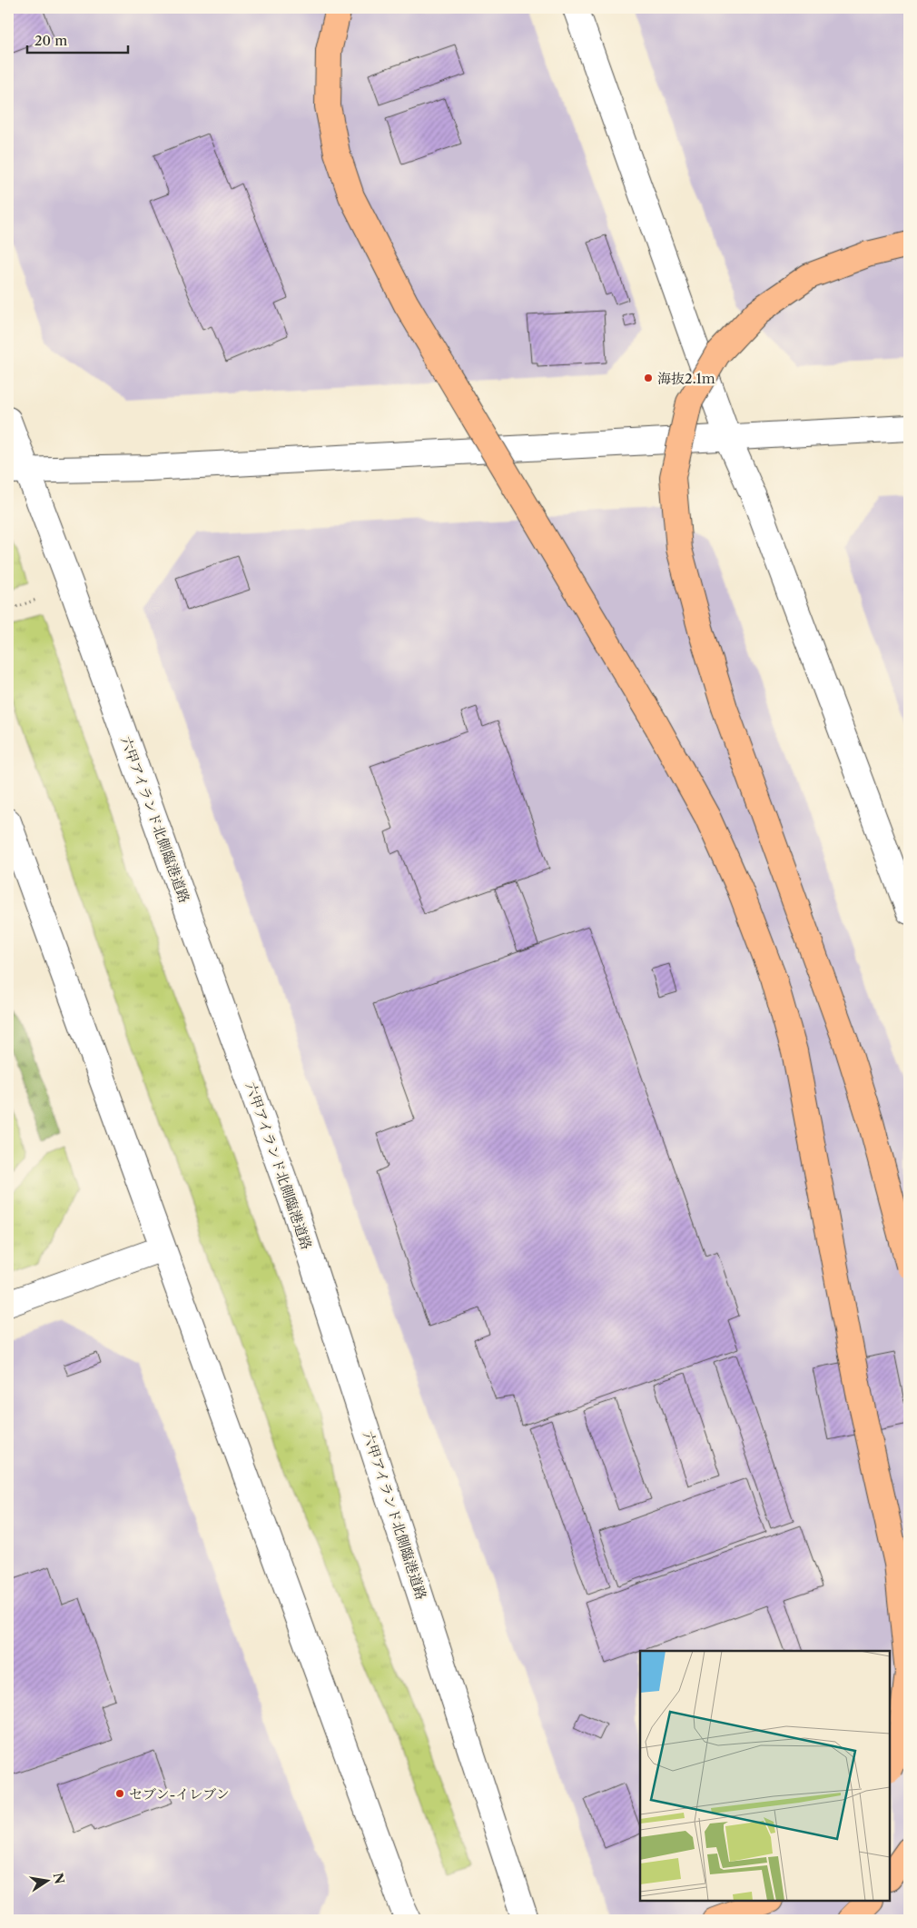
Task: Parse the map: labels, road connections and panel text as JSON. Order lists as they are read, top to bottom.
{
  "streets": {
    "street": ["六甲アイランド北側臨港道路"]
  },
  "places": ["海抜2.1ｍ", "セブン-イレブン"],
  "scale_bar": "20 m",
  "north": "right"
}
